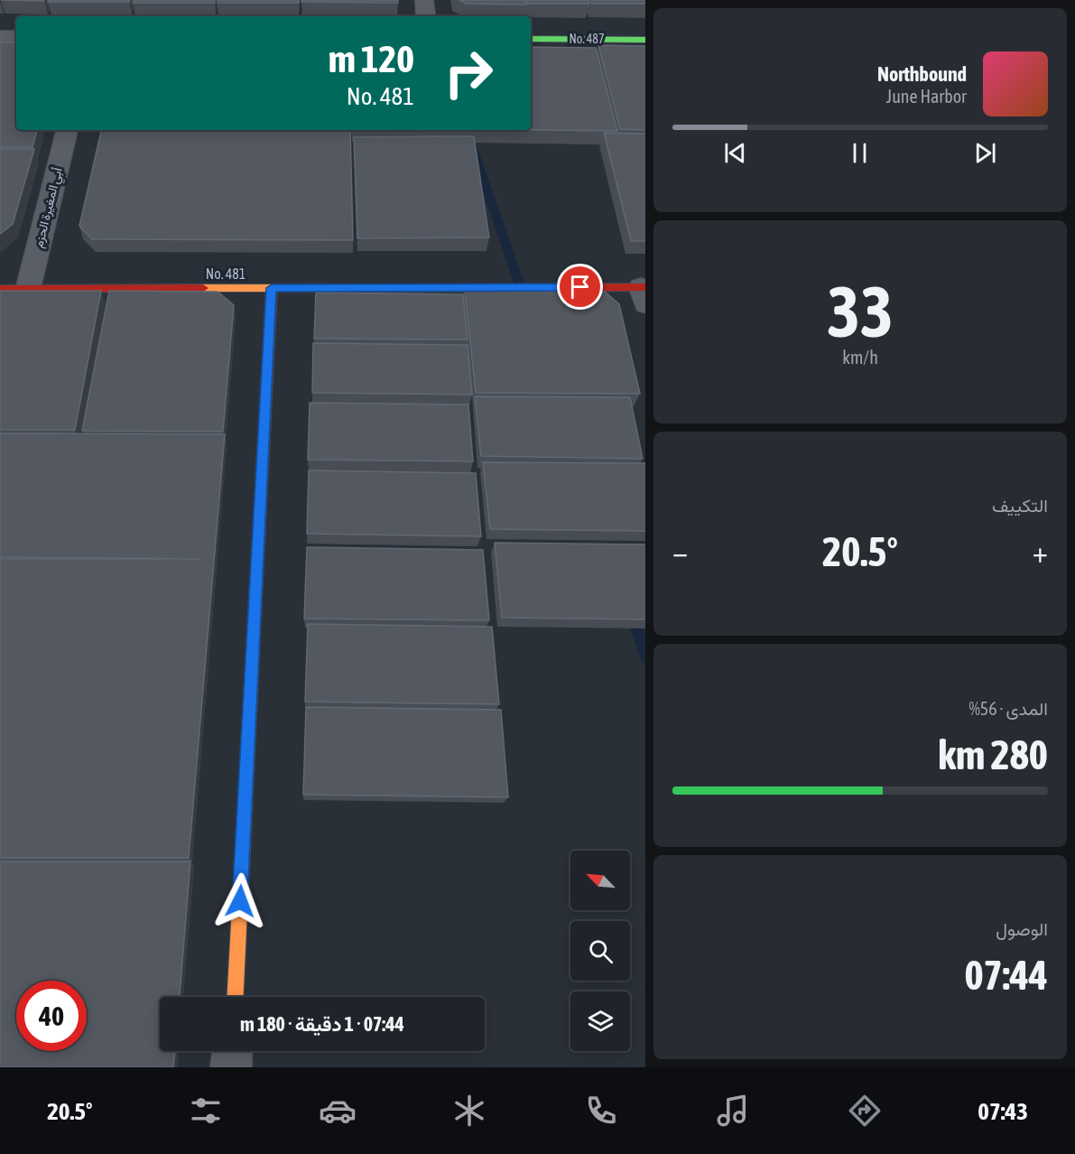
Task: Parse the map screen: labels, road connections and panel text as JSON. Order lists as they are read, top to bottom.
{
  "streets": {
    "street": ["No. 487", "أبي المغيرة الحزم", "No. 481"]
  },
  "crossings": [
    ["أبي المغيرة الحزم", "No. 481"]
  ],
  "north": "top left",
  "page": {
    "turn": ["120 m", "No. 481"],
    "song": ["Northbound", "June Harbor"],
    "tile": [
      ["33", "km/h"],
      "التكييف",
      ["المدى · 56%", "280 km"],
      ["الوصول", "07:44"]
    ],
    "heat": ["−", "20.5°", "+"],
    "limit": "40",
    "trip": "07:44 · 1 دقيقة · 180 m",
    "tabs": ["07:43", "20.5°"]
  }
}
